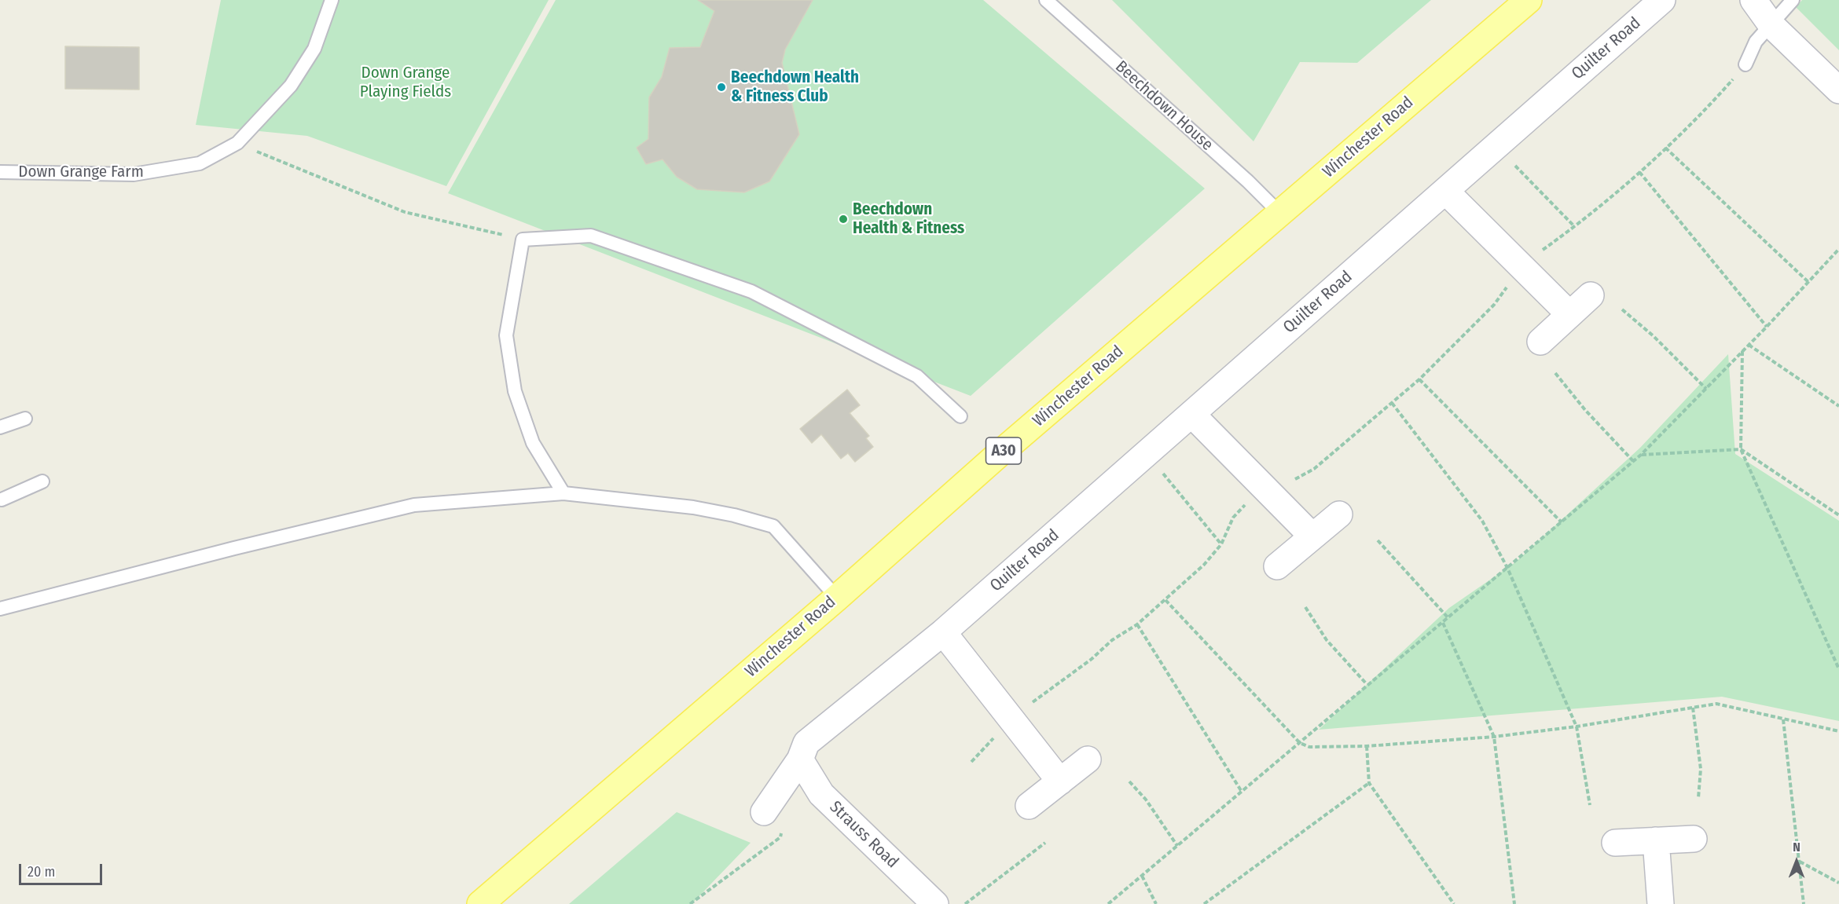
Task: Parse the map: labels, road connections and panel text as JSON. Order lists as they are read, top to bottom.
{
  "streets": {
    "main road": ["Winchester Road", "A30"],
    "street": ["Quilter Road", "Strauss Road"],
    "lane": ["Beechdown House", "Down Grange Farm"]
  },
  "crossings": [
    ["Quilter Road", "Strauss Road"],
    ["Beechdown House", "Winchester Road"]
  ],
  "parks": ["Down Grange Playing Fields"],
  "places": ["Beechdown Health & Fitness Club", "Beechdown Health & Fitness"],
  "scale_bar": "20 m",
  "north": "top"
}
